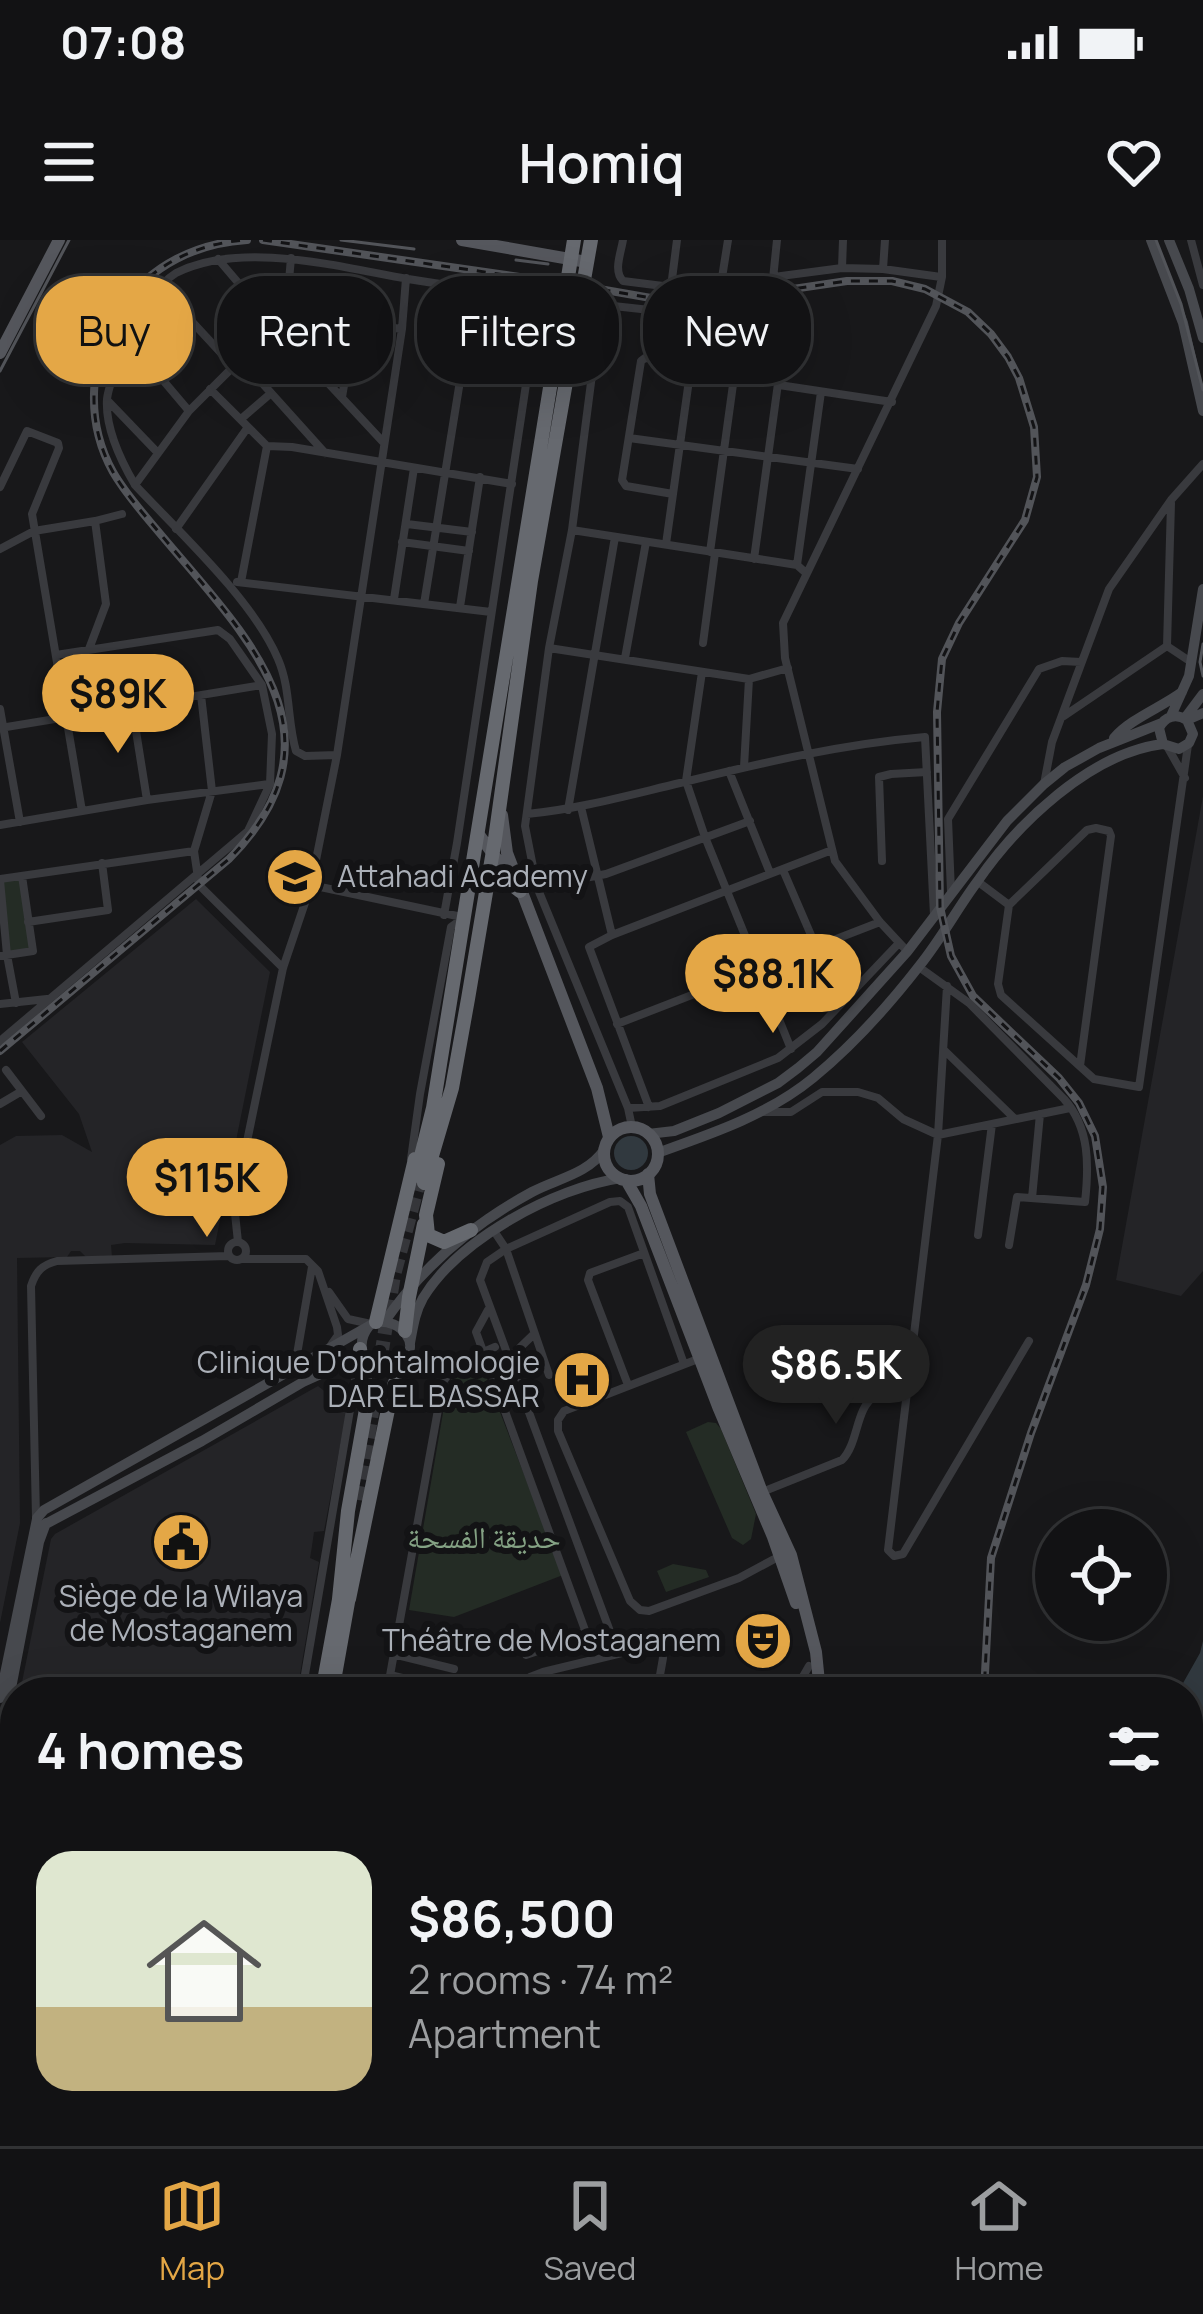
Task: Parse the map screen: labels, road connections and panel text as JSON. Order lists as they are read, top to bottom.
{
  "parks": ["حديقة الفسحة"],
  "places": {
    "school or university": ["Attahadi Academy"],
    "hospital": ["Clinique D'ophtalmologie DAR EL BASSAR"],
    "public building": ["Siège de la Wilaya de Mostaganem"],
    "theatre": ["Théâtre de Mostaganem"]
  },
  "page": {
    "status": "07:08",
    "header": "Homiq",
    "chip": [
      "Buy",
      "Rent",
      "Filters",
      "New"
    ],
    "price": [
      "$89K",
      "$88.1K",
      "$115K",
      "$86.5K"
    ],
    "heading": "4 homes",
    "list": [
      {
        "name": "$86,500",
        "note": "2 rooms · 74 m² · Apartment"
      }
    ],
    "tabs": ["Map", "Saved", "Home"]
  }
}
